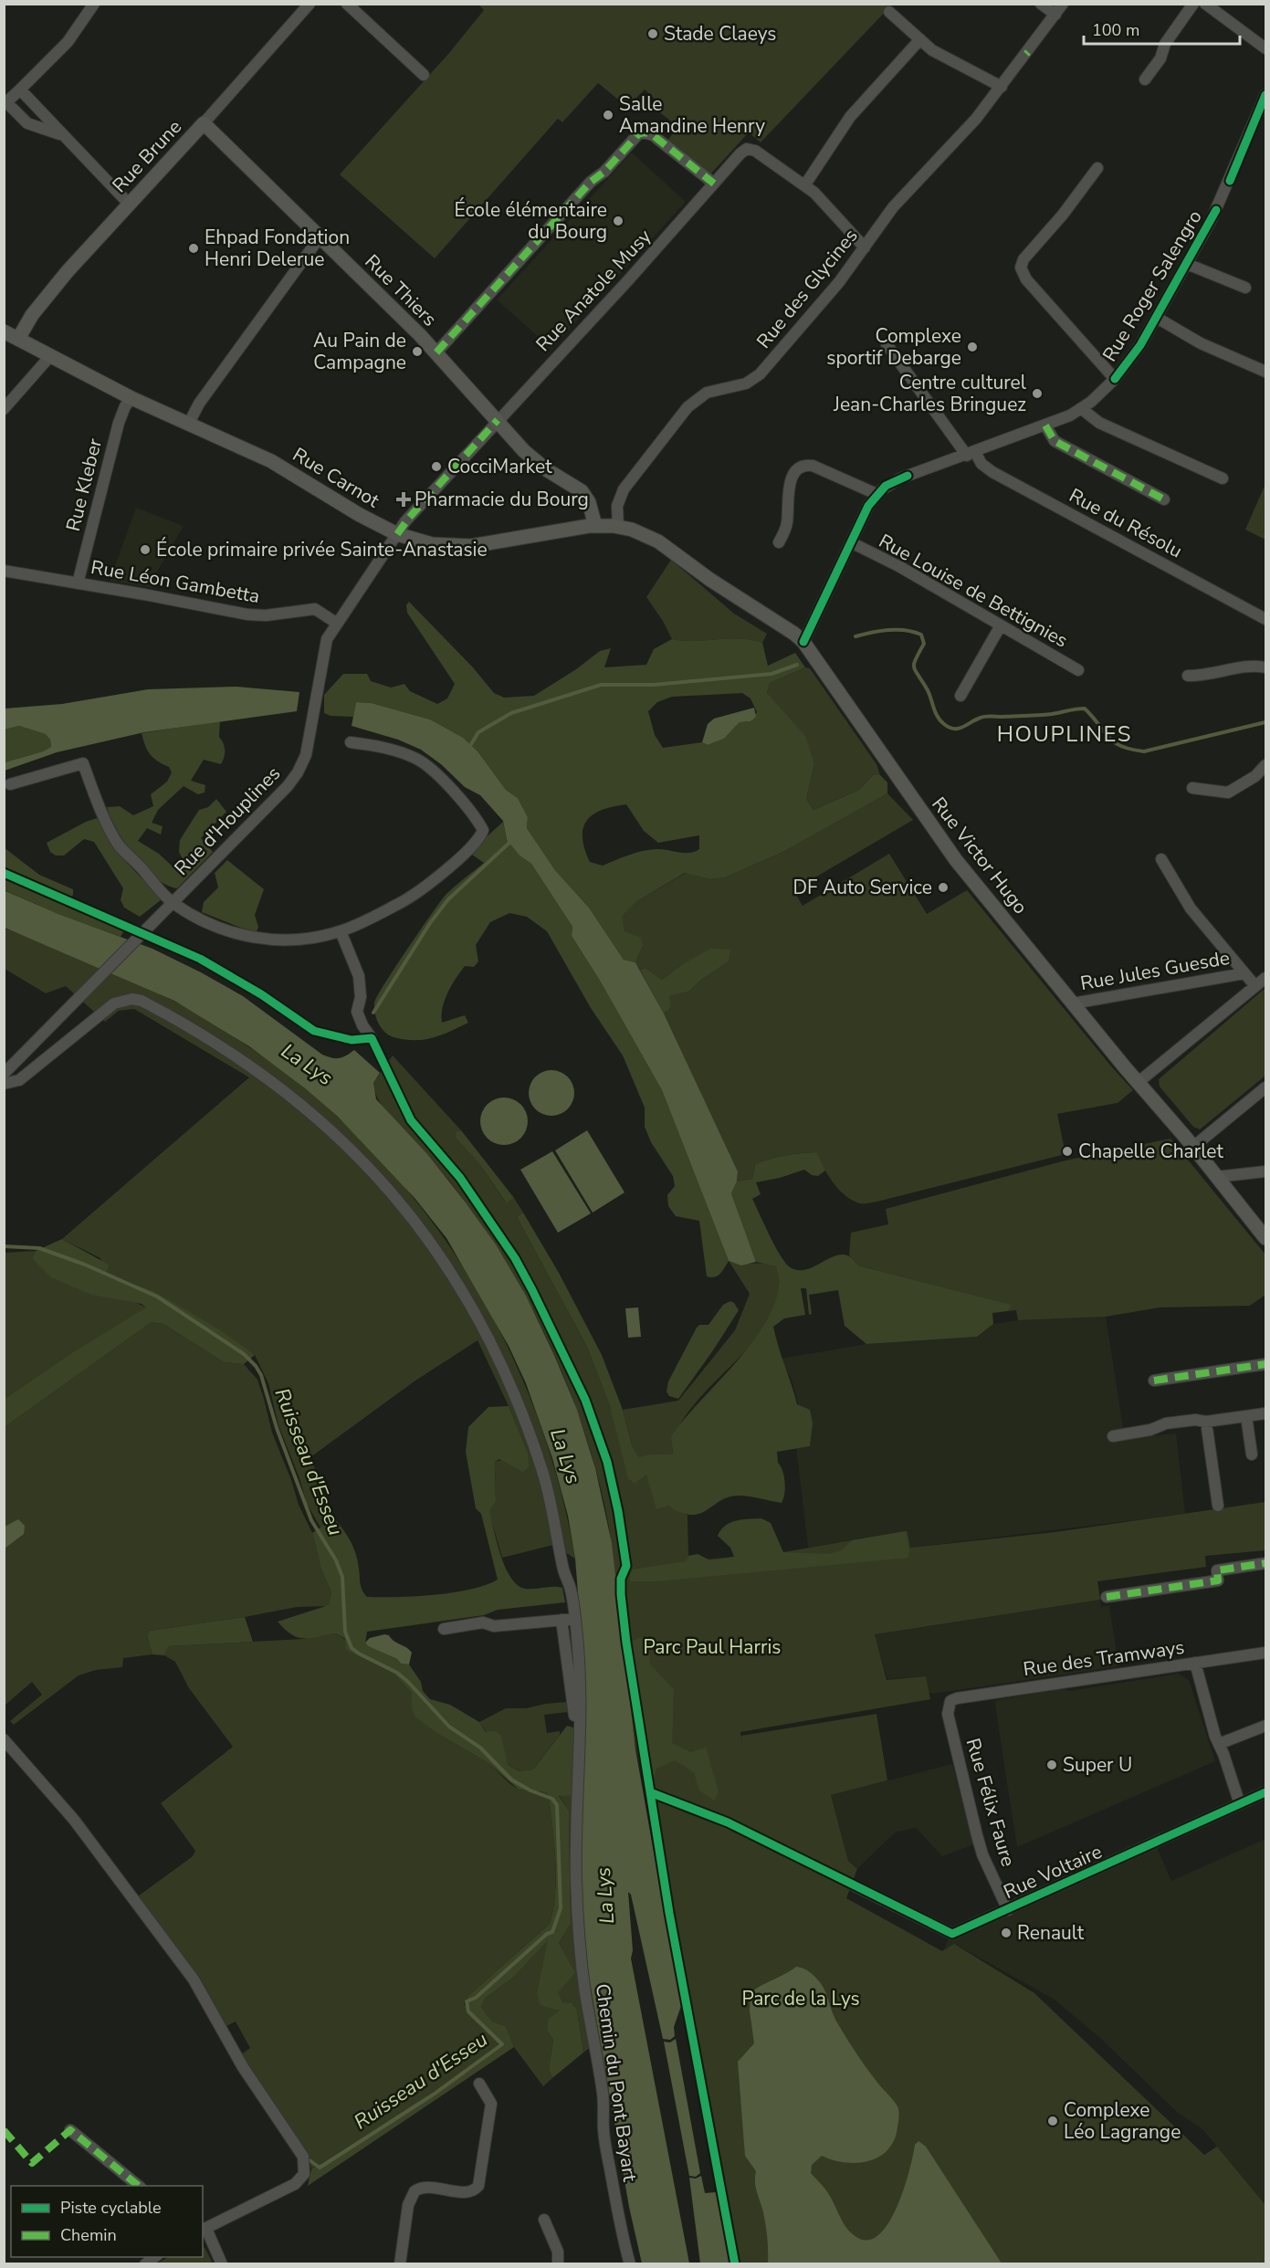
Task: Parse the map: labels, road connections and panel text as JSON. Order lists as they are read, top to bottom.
{
  "streets": {
    "main road": [
      "Rue Brune",
      "Rue Thiers",
      "Rue Carnot",
      "Rue Victor Hugo"
    ],
    "street": [
      "Rue Roger Salengro",
      "Rue des Glycines",
      "Rue Anatole Musy",
      "Rue Kleber",
      "Rue du Résolu",
      "Rue Léon Gambetta",
      "Rue Louise de Bettignies",
      "Rue d'Houplines",
      "Rue Jules Guesde",
      "Rue des Tramways",
      "Rue Félix Faure",
      "Rue Voltaire",
      "Chemin du Pont Bayart"
    ]
  },
  "crossings": [
    ["Rue Brune", "Rue Thiers"],
    ["Rue Brune", "Rue Carnot"],
    ["Rue Roger Salengro", "Rue du Résolu"],
    ["Rue Roger Salengro", "Rue Louise de Bettignies"],
    ["Rue Roger Salengro", "Rue Victor Hugo"],
    ["Rue des Glycines", "Rue Carnot"],
    ["Rue Thiers", "Rue Anatole Musy"],
    ["Rue Thiers", "Rue Carnot"],
    ["Rue Anatole Musy", "Rue Carnot"],
    ["Rue Anatole Musy", "Rue d'Houplines"],
    ["Rue Carnot", "Rue Kleber"],
    ["Rue Carnot", "Rue d'Houplines"],
    ["Rue Carnot", "Rue Victor Hugo"],
    ["Rue Kleber", "Rue Léon Gambetta"],
    ["Rue Léon Gambetta", "Rue d'Houplines"],
    ["Rue Victor Hugo", "Rue Jules Guesde"],
    ["Rue des Tramways", "Rue Félix Faure"],
    ["Rue Félix Faure", "Rue Voltaire"]
  ],
  "districts": ["HOUPLINES"],
  "water": ["La Lys", "Ruisseau d'Esseu"],
  "parks": ["Parc Paul Harris", "Parc de la Lys"],
  "places": {
    "other": [
      "Stade Claeys",
      "Salle Amandine Henry",
      "École élémentaire du Bourg",
      "Ehpad Fondation Henri Delerue",
      "Complexe sportif Debarge",
      "Au Pain de Campagne",
      "Centre culturel Jean-Charles Bringuez",
      "CocciMarket",
      "École primaire privée Sainte-Anastasie",
      "DF Auto Service",
      "Chapelle Charlet",
      "Super U",
      "Renault",
      "Complexe Léo Lagrange"
    ],
    "health": ["Pharmacie du Bourg"]
  },
  "legend": ["Piste cyclable", "Chemin"],
  "scale_bar": "100 m"
}
